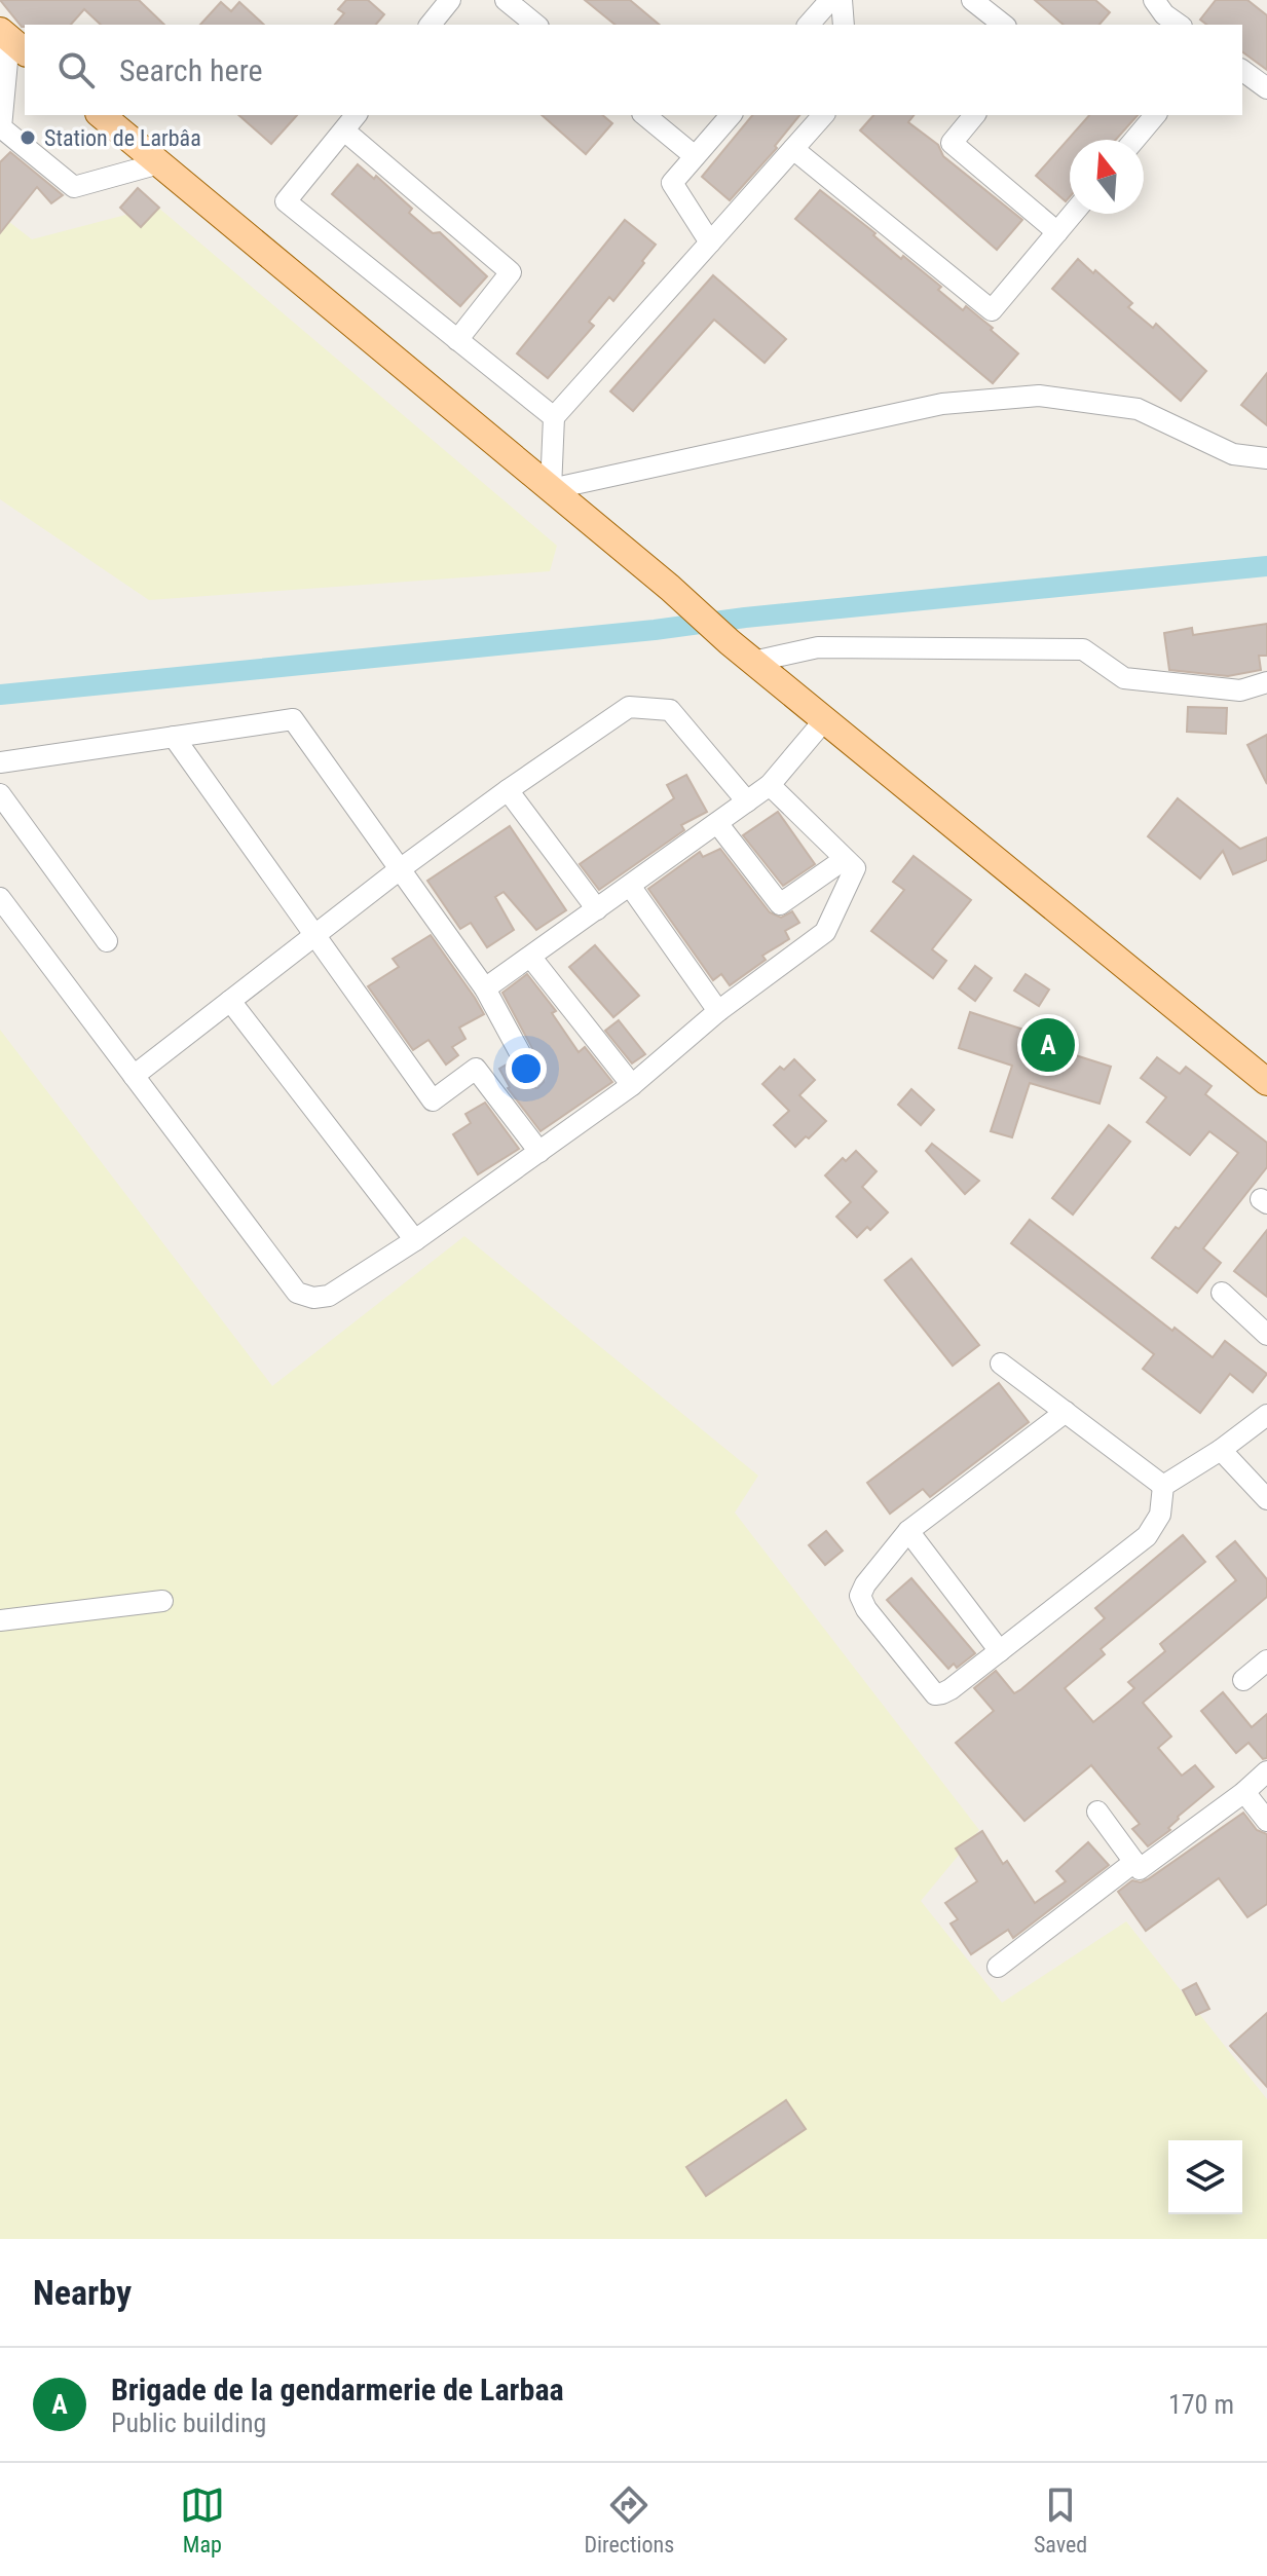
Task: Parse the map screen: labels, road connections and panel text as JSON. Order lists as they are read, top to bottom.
{
  "places": ["Station de Larbâa"],
  "north": "top",
  "page": {
    "search": "Search here",
    "pins": "A",
    "heading": "Nearby",
    "list": [
      {
        "mark": "A",
        "name": "Brigade de la gendarmerie de Larbaa",
        "note": "Public building",
        "value": "170 m"
      }
    ],
    "nav": ["Map", "Directions", "Saved"]
  }
}
